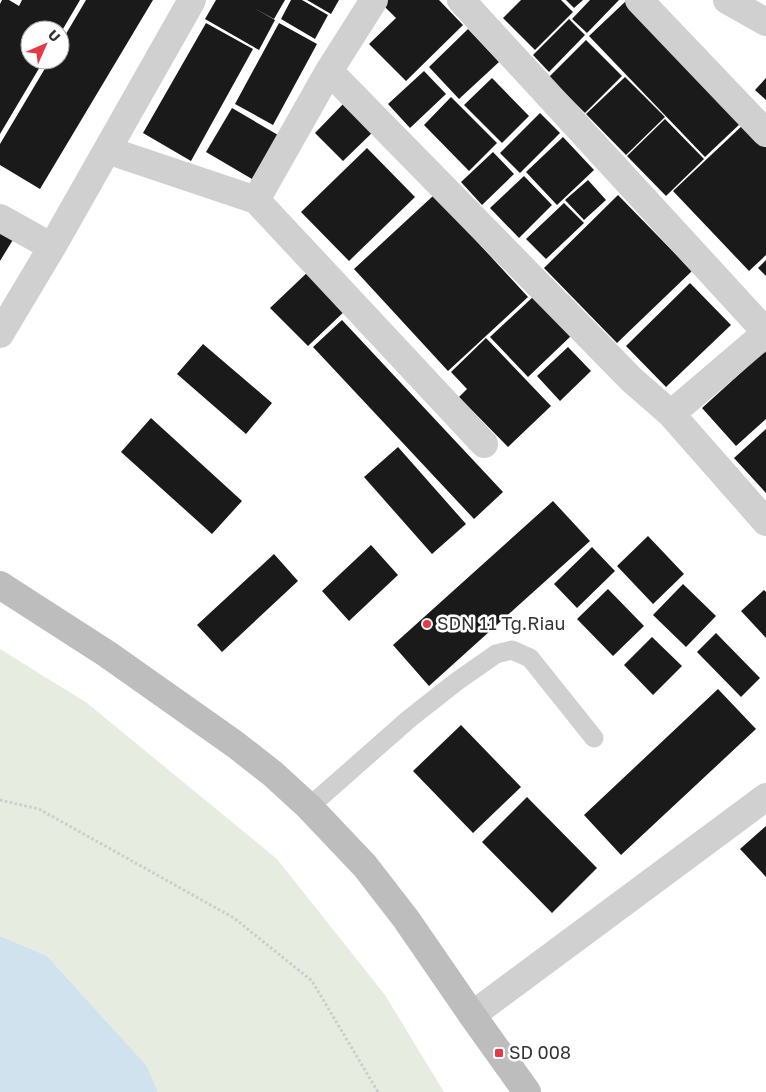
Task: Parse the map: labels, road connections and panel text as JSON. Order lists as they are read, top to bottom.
{
  "places": {
    "other": ["SDN 11 Tg.Riau"],
    "transit": ["SD 008"]
  },
  "north": "top right"
}
